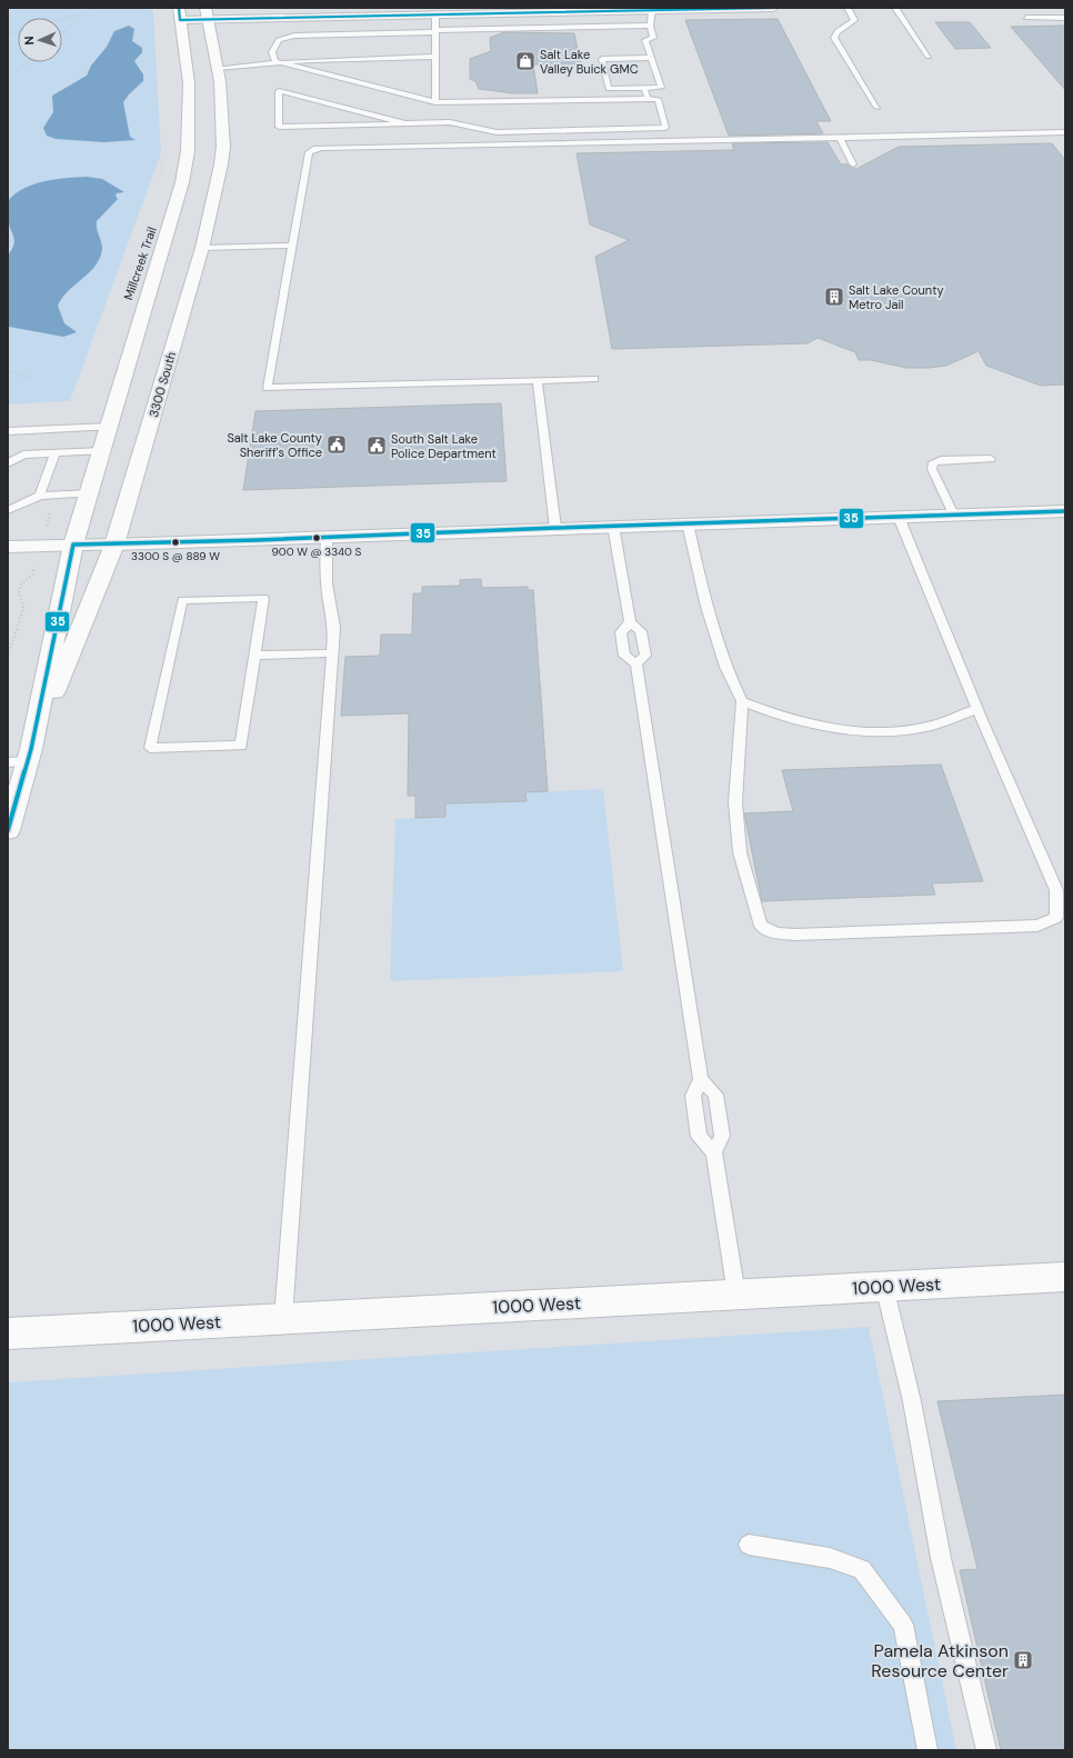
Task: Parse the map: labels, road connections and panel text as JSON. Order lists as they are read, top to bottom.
{
  "streets": {
    "main road": ["3300 South", "1000 West"]
  },
  "places": {
    "shop": ["Salt Lake Valley Buick GMC"],
    "building": ["Salt Lake County Metro Jail", "Pamela Atkinson Resource Center"],
    "public building": ["Salt Lake County Sheriff's Office", "South Salt Lake Police Department"],
    "other": ["900 W @ 3340 S", "3300 S @ 889 W"]
  },
  "lines": ["transit line 35"],
  "north": "left"
}
